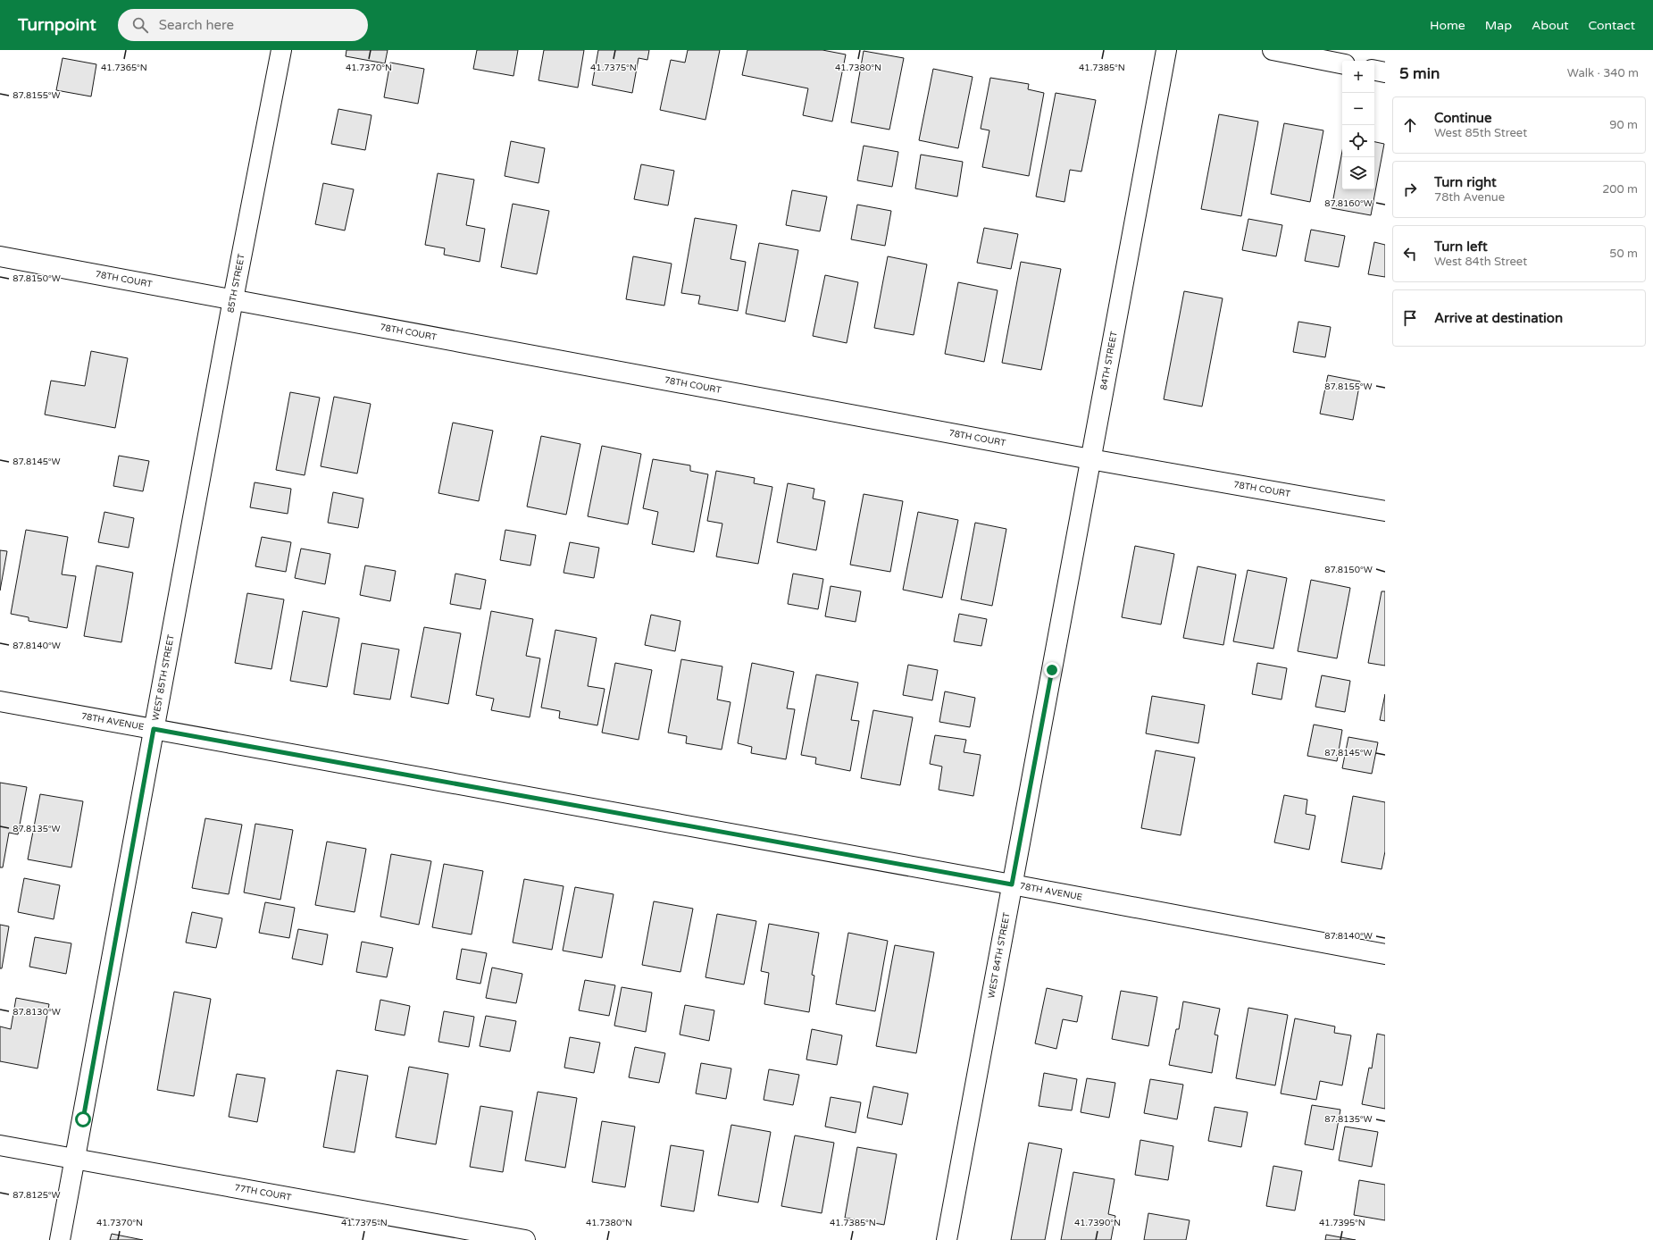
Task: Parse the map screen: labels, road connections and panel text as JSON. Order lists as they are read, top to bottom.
{
  "streets": {
    "street": [
      "78TH COURT",
      "85TH STREET",
      "84TH STREET",
      "WEST 85TH STREET",
      "78TH AVENUE",
      "WEST 84TH STREET",
      "77TH COURT"
    ]
  },
  "crossings": [
    ["78TH COURT", "85TH STREET"],
    ["78TH COURT", "84TH STREET"],
    ["85TH STREET", "WEST 85TH STREET"],
    ["84TH STREET", "WEST 84TH STREET"],
    ["WEST 85TH STREET", "78TH AVENUE"],
    ["WEST 85TH STREET", "77TH COURT"],
    ["78TH AVENUE", "WEST 84TH STREET"]
  ],
  "page": {
    "header": "Turnpoint",
    "search": "Search here",
    "nav": [
      "Home",
      "Map",
      "About",
      "Contact"
    ],
    "heading": ["5 min", "Walk · 340 m"],
    "map_buttons": ["+", "−"],
    "list": [
      ["Continue", "West 85th Street", "90 m"],
      ["Turn right", "78th Avenue", "200 m"],
      ["Turn left", "West 84th Street", "50 m"],
      "Arrive at destination"
    ]
  },
  "coordinates": [
    "41.7365°N",
    "41.7370°N",
    "41.7375°N",
    "41.7380°N",
    "41.7385°N",
    "87.8155°W",
    "87.8160°W",
    "87.8150°W",
    "87.8145°W",
    "87.8140°W",
    "87.8135°W",
    "87.8130°W",
    "87.8125°W",
    "41.7390°N",
    "41.7395°N"
  ]
}
